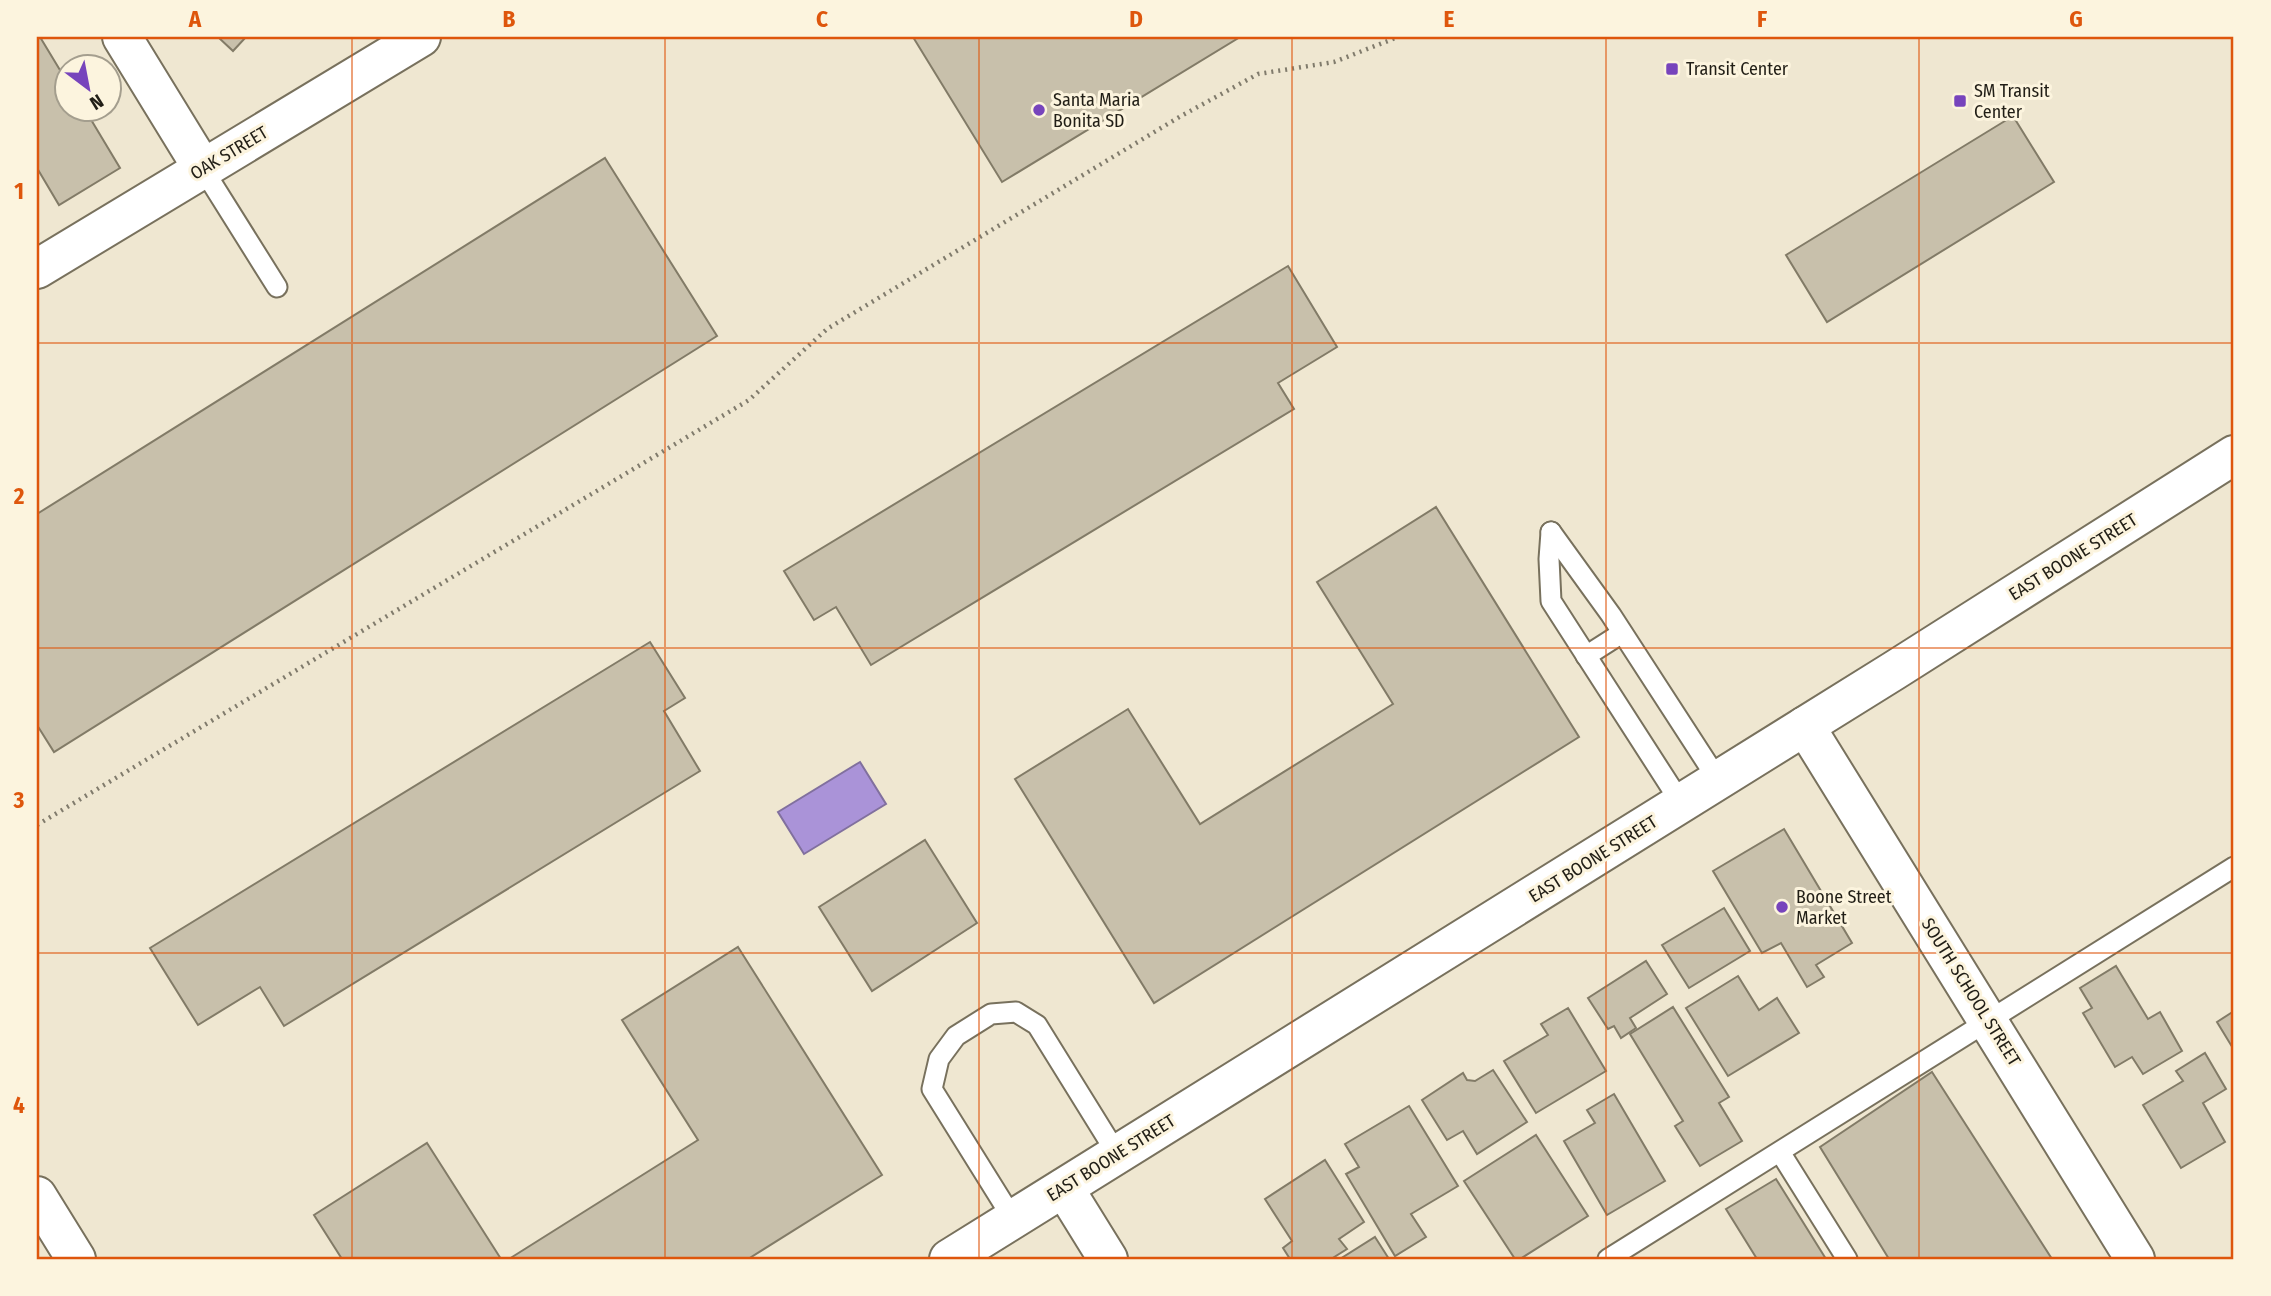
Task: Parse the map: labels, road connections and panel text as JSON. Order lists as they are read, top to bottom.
{
  "streets": {
    "street": ["OAK STREET", "EAST BOONE STREET", "SOUTH SCHOOL STREET"]
  },
  "crossings": [
    ["EAST BOONE STREET", "SOUTH SCHOOL STREET"]
  ],
  "places": {
    "transit": ["Transit Center", "SM Transit Center"],
    "other": ["Santa Maria Bonita SD", "Boone Street Market"]
  },
  "north": "bottom right",
  "grid": {
    "columns": [
      "A",
      "B",
      "C",
      "D",
      "E",
      "F",
      "G"
    ],
    "rows": [
      "1",
      "2",
      "3",
      "4"
    ]
  }
}
